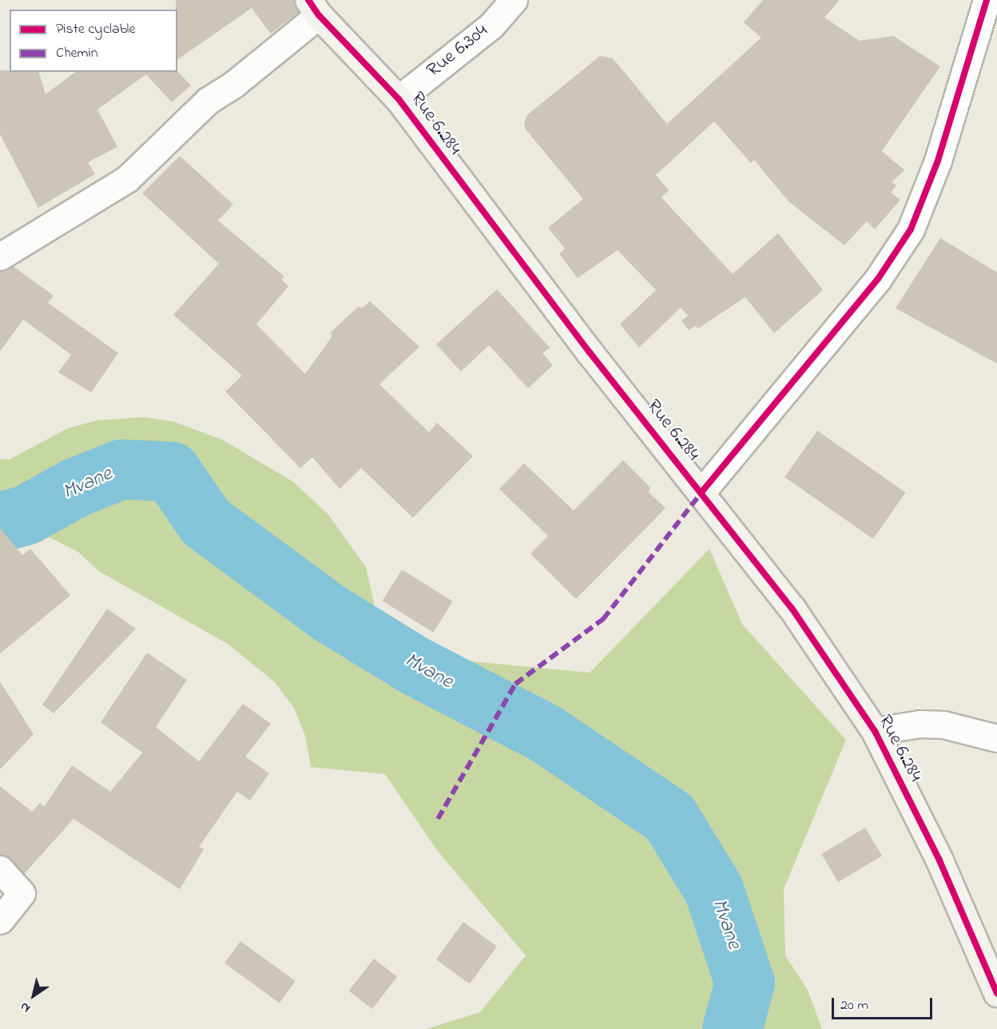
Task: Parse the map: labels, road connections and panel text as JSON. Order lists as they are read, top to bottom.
{
  "streets": {
    "street": ["Rue 6.304", "Rue 6.284"]
  },
  "crossings": [
    ["Rue 6.304", "Rue 6.284"]
  ],
  "water": ["Mvane"],
  "legend": ["Piste cyclable", "Chemin"],
  "scale_bar": "20 m",
  "north": "bottom left"
}
